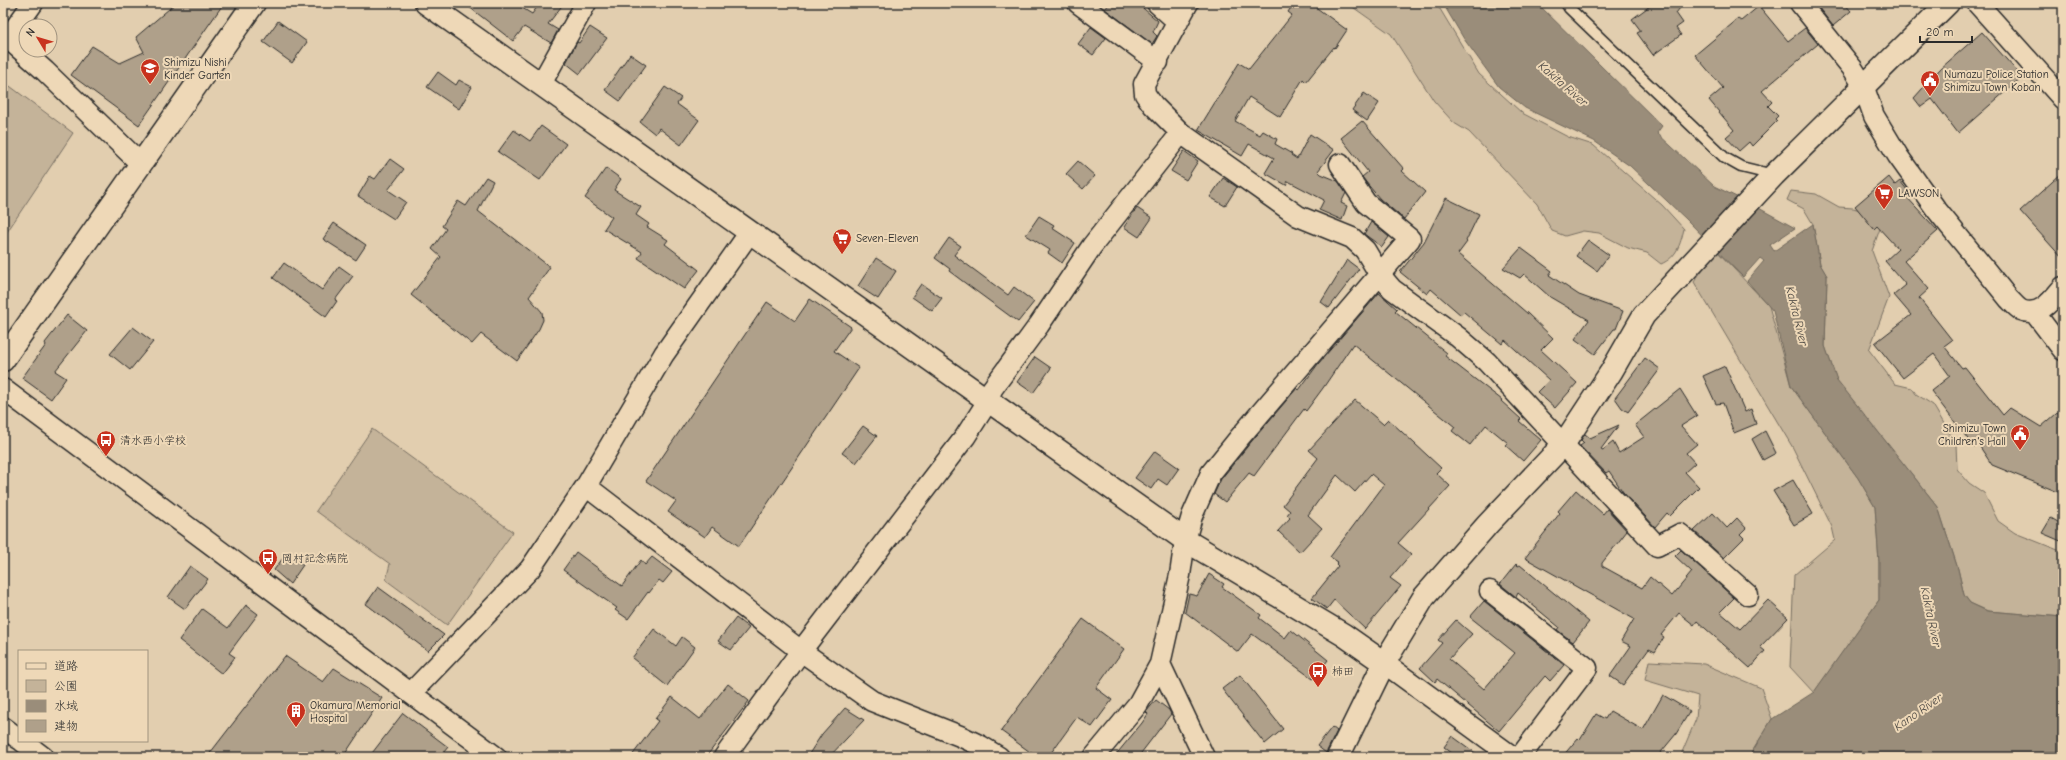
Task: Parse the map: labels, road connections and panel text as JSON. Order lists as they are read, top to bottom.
{
  "water": ["Kakita River", "Kano River"],
  "places": {
    "school or university": ["Shimizu Nishi Kinder Garten"],
    "public building": ["Numazu Police Station Shimizu Town Koban", "Shimizu Town Children's Hall"],
    "supermarket": ["LAWSON", "Seven-Eleven"],
    "bus stop": ["清水西小学校", "岡村記念病院", "柿田"],
    "building": ["Okamura Memorial Hospital"]
  },
  "legend": [
    "道路",
    "公園",
    "水域",
    "建物"
  ],
  "scale_bar": "20 m",
  "north": "top left"
}
